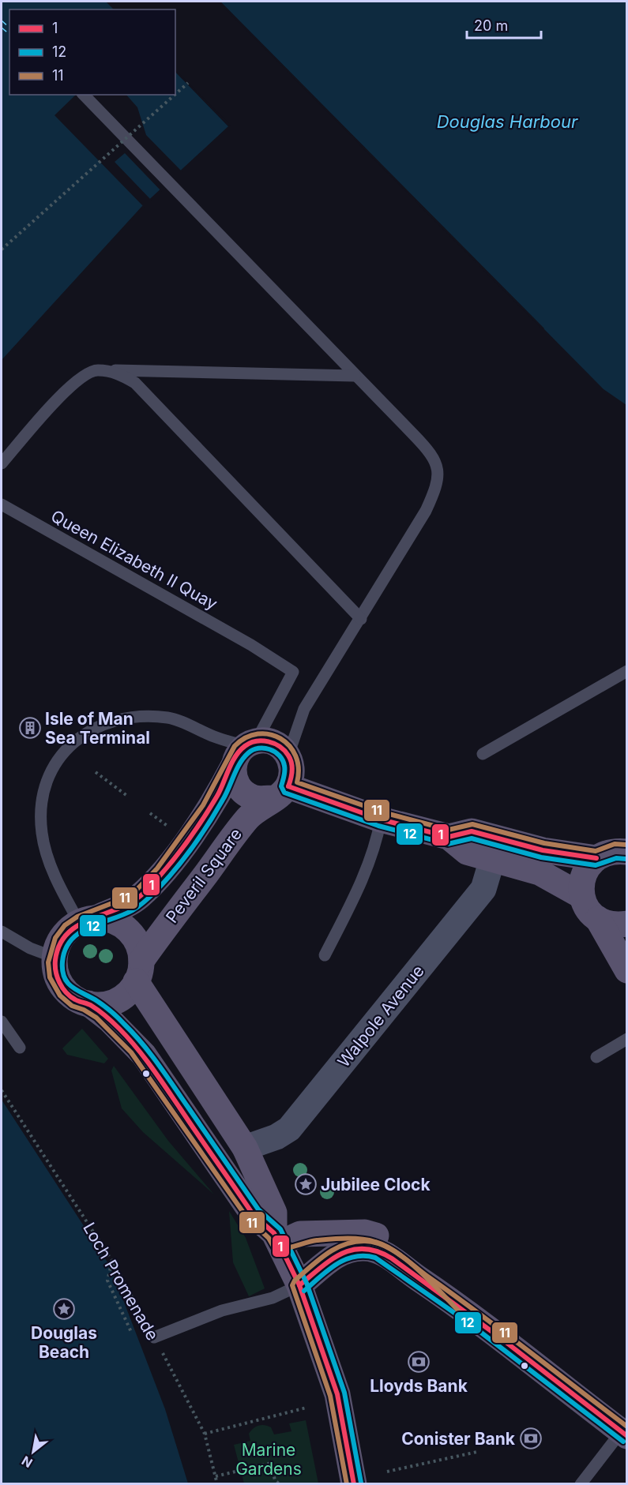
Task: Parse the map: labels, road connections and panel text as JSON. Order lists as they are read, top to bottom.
{
  "streets": {
    "main road": ["Peveril Square", "Walpole Avenue"],
    "lane": ["Queen Elizabeth II Quay"],
    "path": ["Loch Promenade"]
  },
  "crossings": [
    ["Queen Elizabeth II Quay", "Peveril Square"]
  ],
  "water": ["Douglas Harbour"],
  "parks": ["Marine Gardens"],
  "places": {
    "building": ["Isle of Man Sea Terminal"],
    "place": ["Jubilee Clock", "Douglas Beach"],
    "bank": ["Lloyds Bank", "Conister Bank"]
  },
  "lines": ["transit line 11", "transit line 1", "transit line 12"],
  "legend": ["1", "12", "11"],
  "scale_bar": "20 m",
  "north": "bottom left"
}
